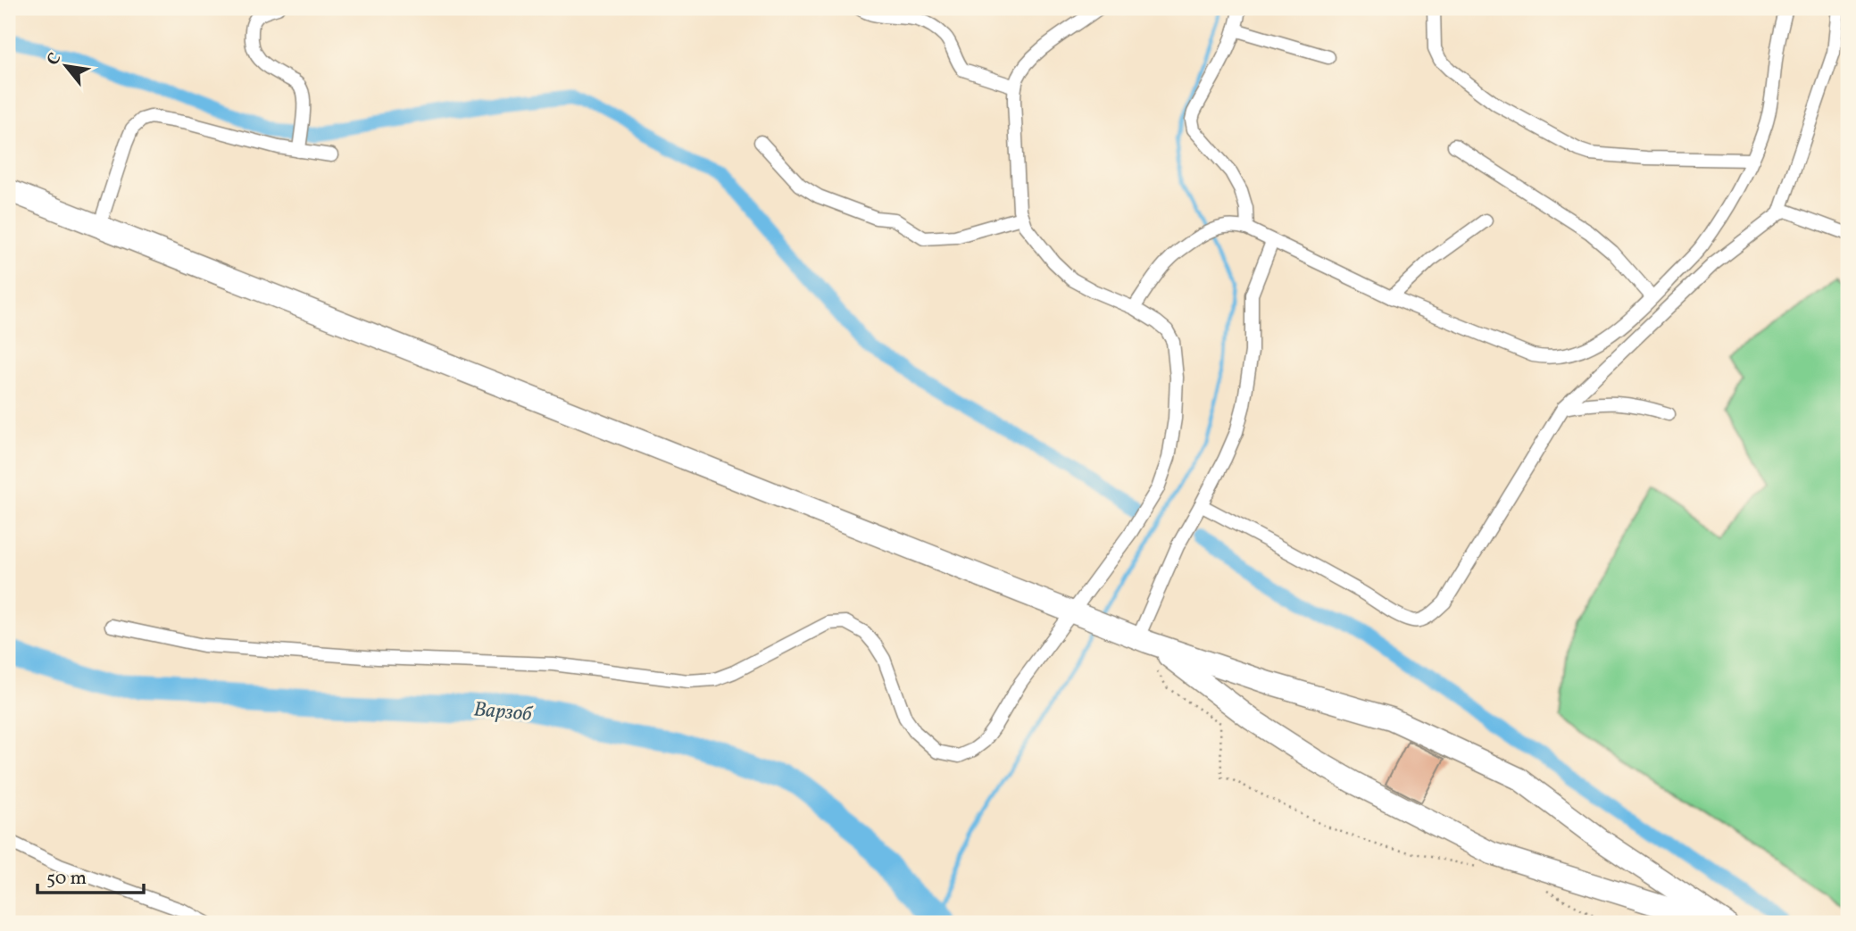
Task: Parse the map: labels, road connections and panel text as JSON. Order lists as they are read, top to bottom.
{
  "water": ["Варзоб"],
  "scale_bar": "50 m",
  "north": "top left"
}
